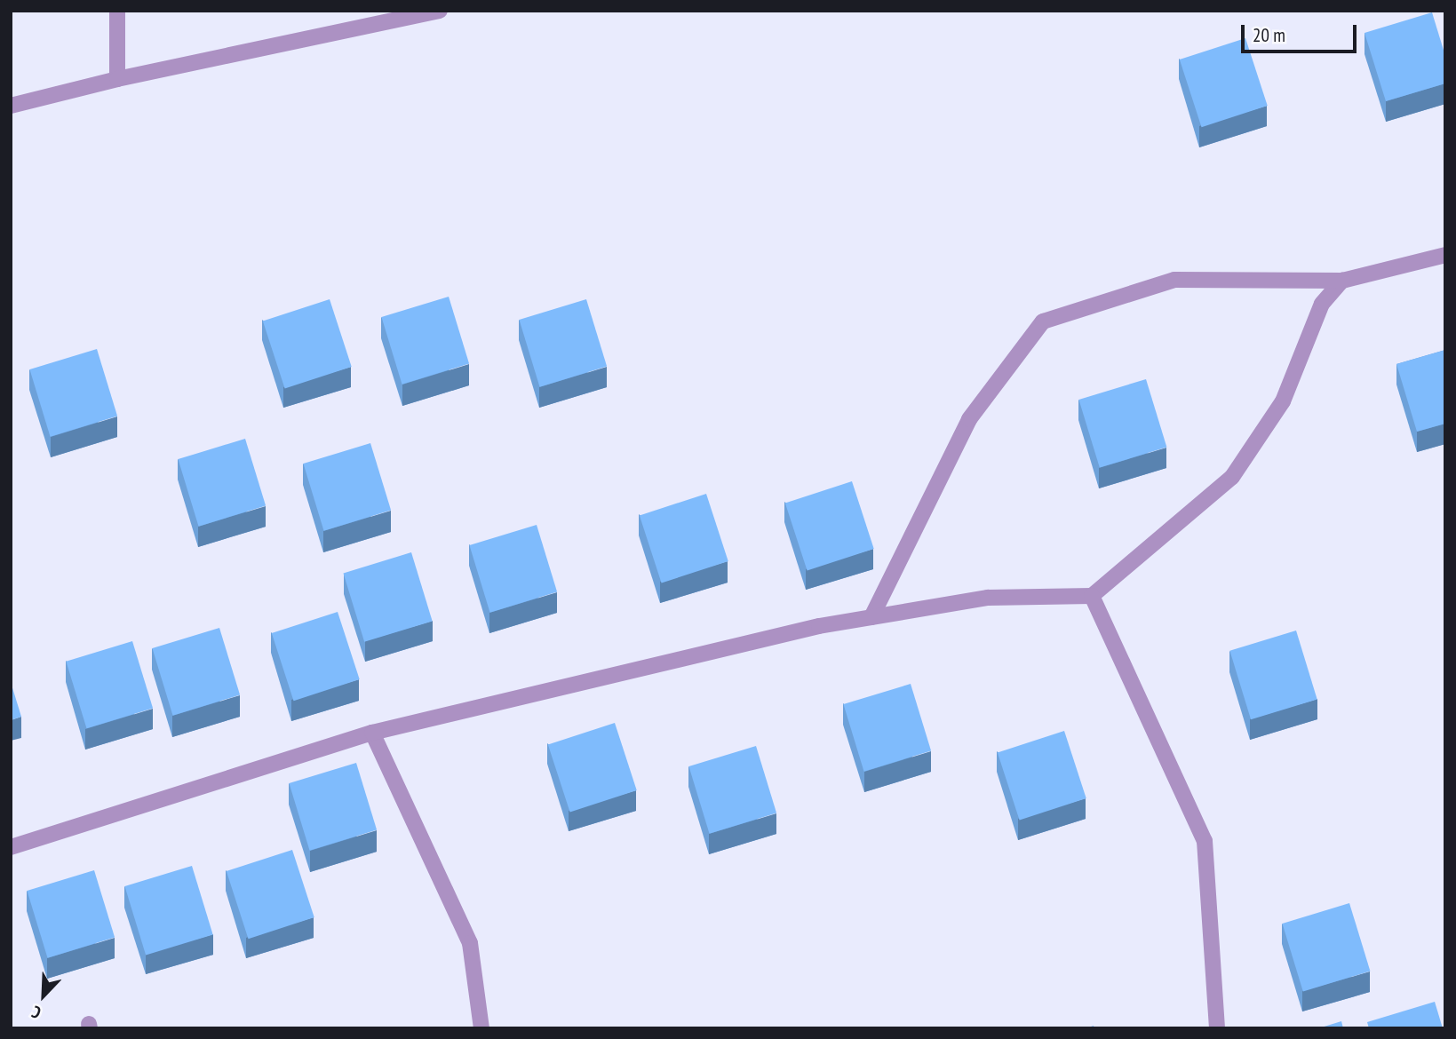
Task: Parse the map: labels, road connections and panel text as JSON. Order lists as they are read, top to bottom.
{
  "scale_bar": "20 m",
  "north": "bottom left"
}
